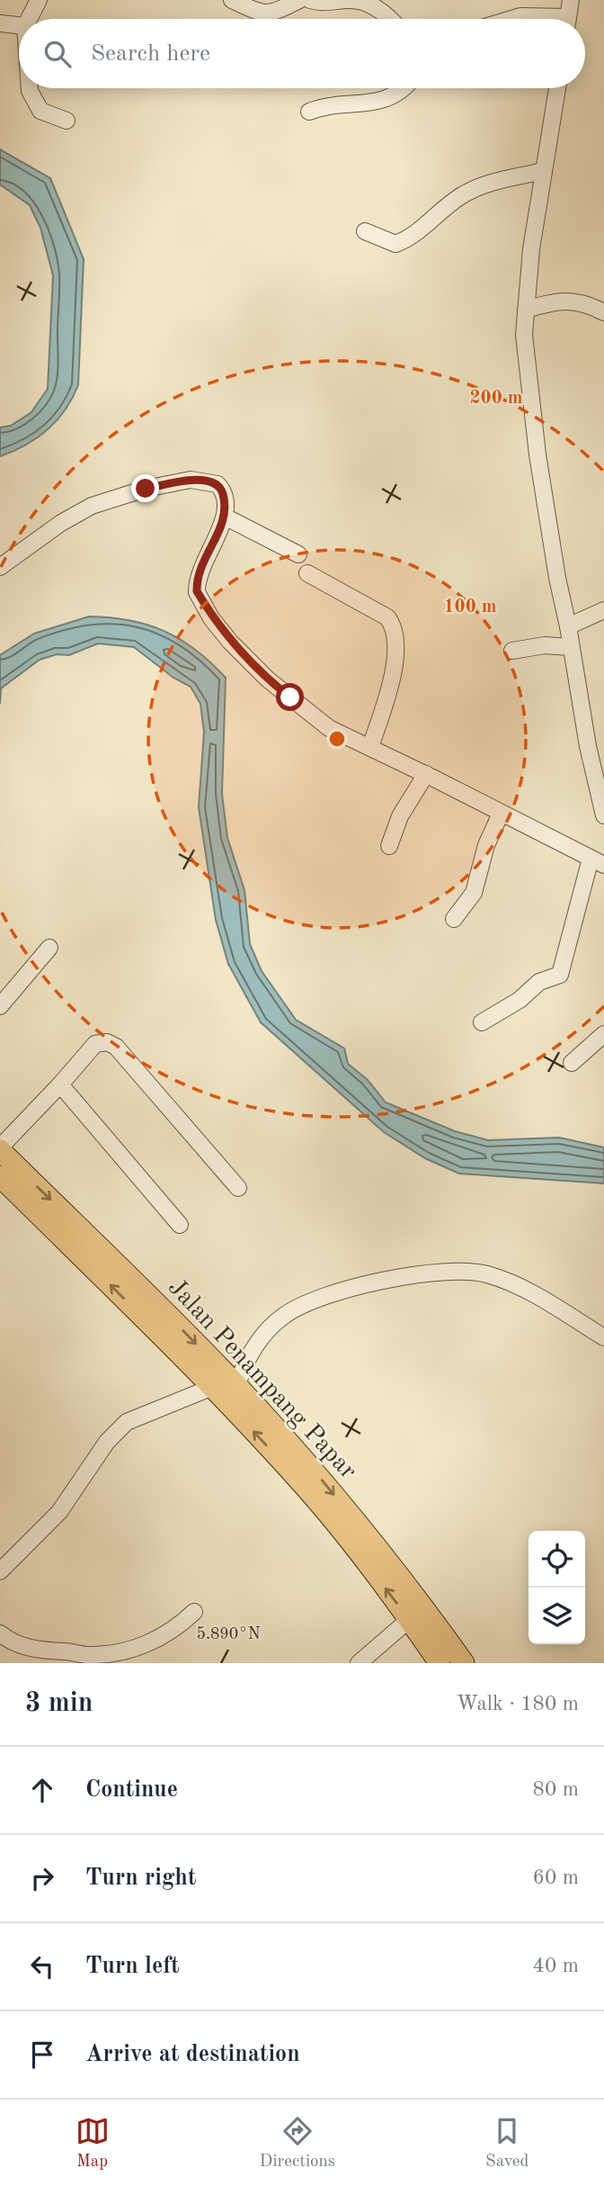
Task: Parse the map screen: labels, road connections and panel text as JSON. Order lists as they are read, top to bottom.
{
  "streets": {
    "main road": ["Jalan Penampang Papar"]
  },
  "page": {
    "search": "Search here",
    "heading": ["3 min", "Walk · 180 m"],
    "list": [
      ["Continue", "80 m"],
      ["Turn right", "60 m"],
      ["Turn left", "40 m"],
      "Arrive at destination"
    ],
    "nav": ["Map", "Directions", "Saved"]
  },
  "coordinates": ["5.890°N"],
  "rings": ["200 m", "100 m"]
}
